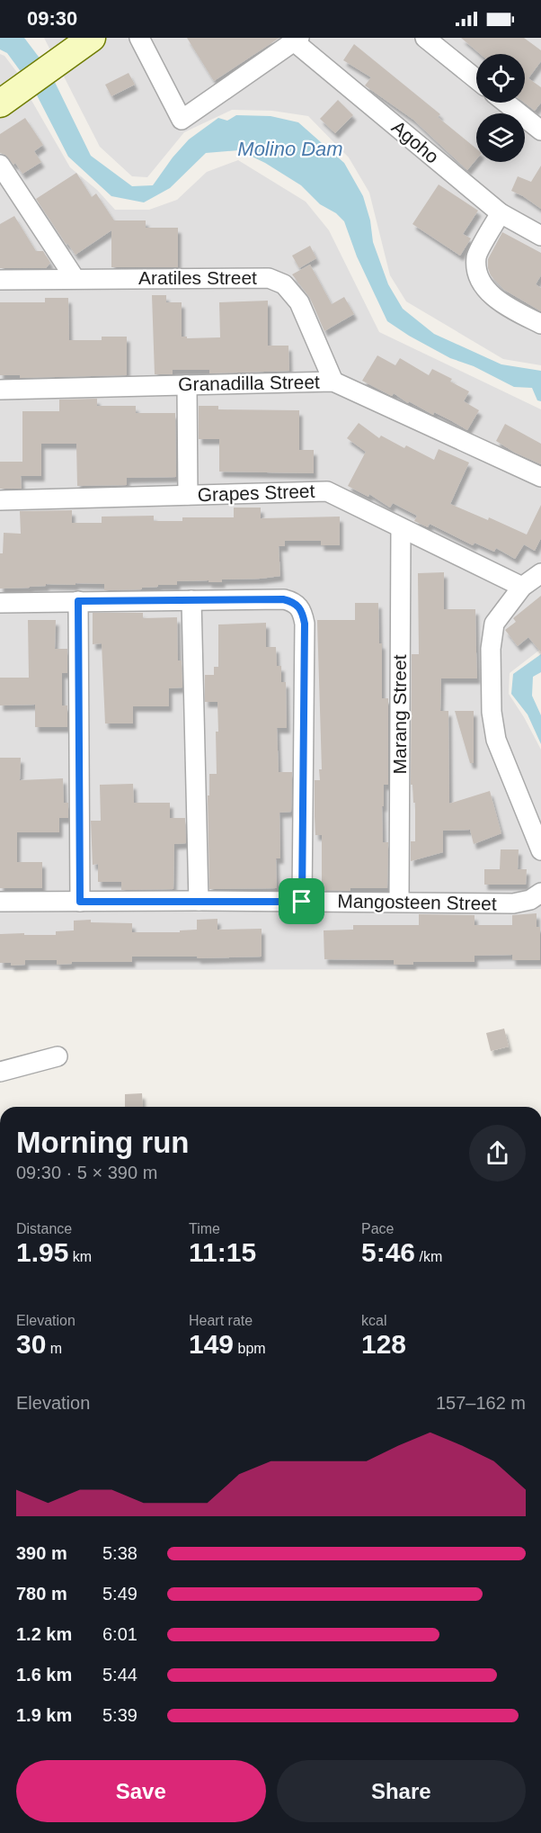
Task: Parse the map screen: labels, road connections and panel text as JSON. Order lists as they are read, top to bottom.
{
  "streets": {
    "street": [
      "Agoho",
      "Aratiles Street",
      "Granadilla Street",
      "Grapes Street",
      "Marang Street",
      "Mangosteen Street"
    ]
  },
  "crossings": [
    ["Aratiles Street", "Granadilla Street"],
    ["Grapes Street", "Marang Street"],
    ["Marang Street", "Mangosteen Street"]
  ],
  "water": ["Molino Dam"],
  "page": {
    "status": "09:30",
    "heading": ["Morning run", "09:30 · 5 × 390 m"],
    "stats": [
      ["Distance", "1.95 km"],
      ["Time", "11:15"],
      ["Pace", "5:46 /km"],
      ["Elevation", "30 m"],
      ["Heart rate", "149 bpm"],
      ["kcal", "128"]
    ],
    "chart": ["Elevation", "157–162 m"],
    "list": [
      {
        "name": "390 m",
        "note": "5:38"
      },
      {
        "name": "780 m",
        "note": "5:49"
      },
      {
        "name": "1.2 km",
        "note": "6:01"
      },
      {
        "name": "1.6 km",
        "note": "5:44"
      },
      {
        "name": "1.9 km",
        "note": "5:39"
      }
    ],
    "buttons": ["Save", "Share"]
  }
}
